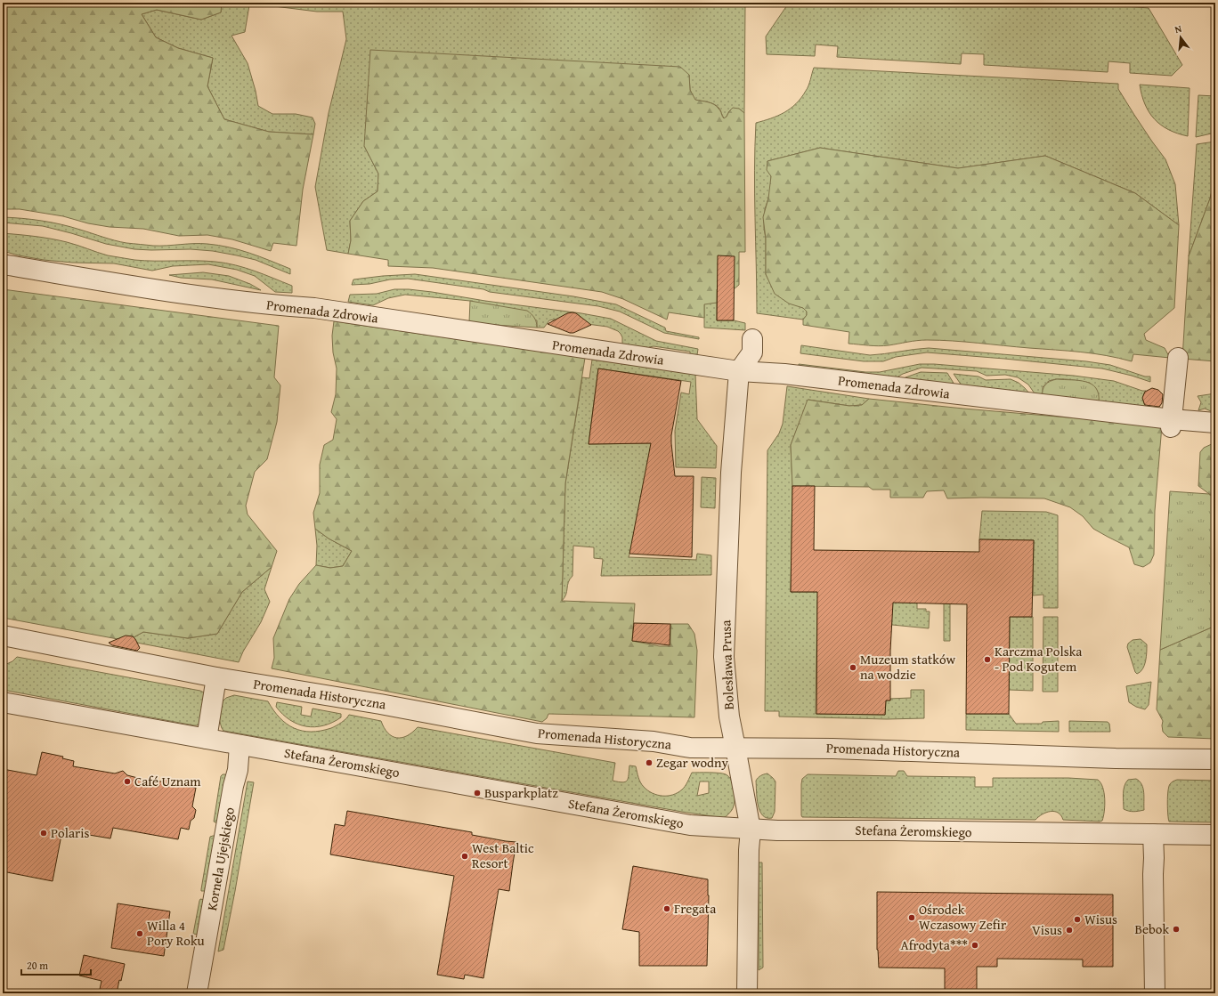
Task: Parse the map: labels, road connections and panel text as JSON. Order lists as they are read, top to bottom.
{
  "streets": {
    "street": [
      "Promenada Zdrowia",
      "Bolesława Prusa",
      "Promenada Historyczna",
      "Stefana Żeromskiego",
      "Kornela Ujejskiego"
    ]
  },
  "crossings": [
    ["Promenada Zdrowia", "Bolesława Prusa"],
    ["Bolesława Prusa", "Promenada Historyczna"],
    ["Bolesława Prusa", "Stefana Żeromskiego"],
    ["Stefana Żeromskiego", "Kornela Ujejskiego"]
  ],
  "places": [
    "Karczma Polska - Pod Kogutem",
    "Muzeum statków na wodzie",
    "Zegar wodny",
    "Café Uznam",
    "Busparkplatz",
    "Polaris",
    "West Baltic Resort",
    "Fregata",
    "Ośrodek Wczasowy Zefir",
    "Wisus",
    "Bebok",
    "Visus",
    "Willa 4 Pory Roku",
    "Afrodyta***"
  ],
  "scale_bar": "20 m",
  "north": "top"
}
